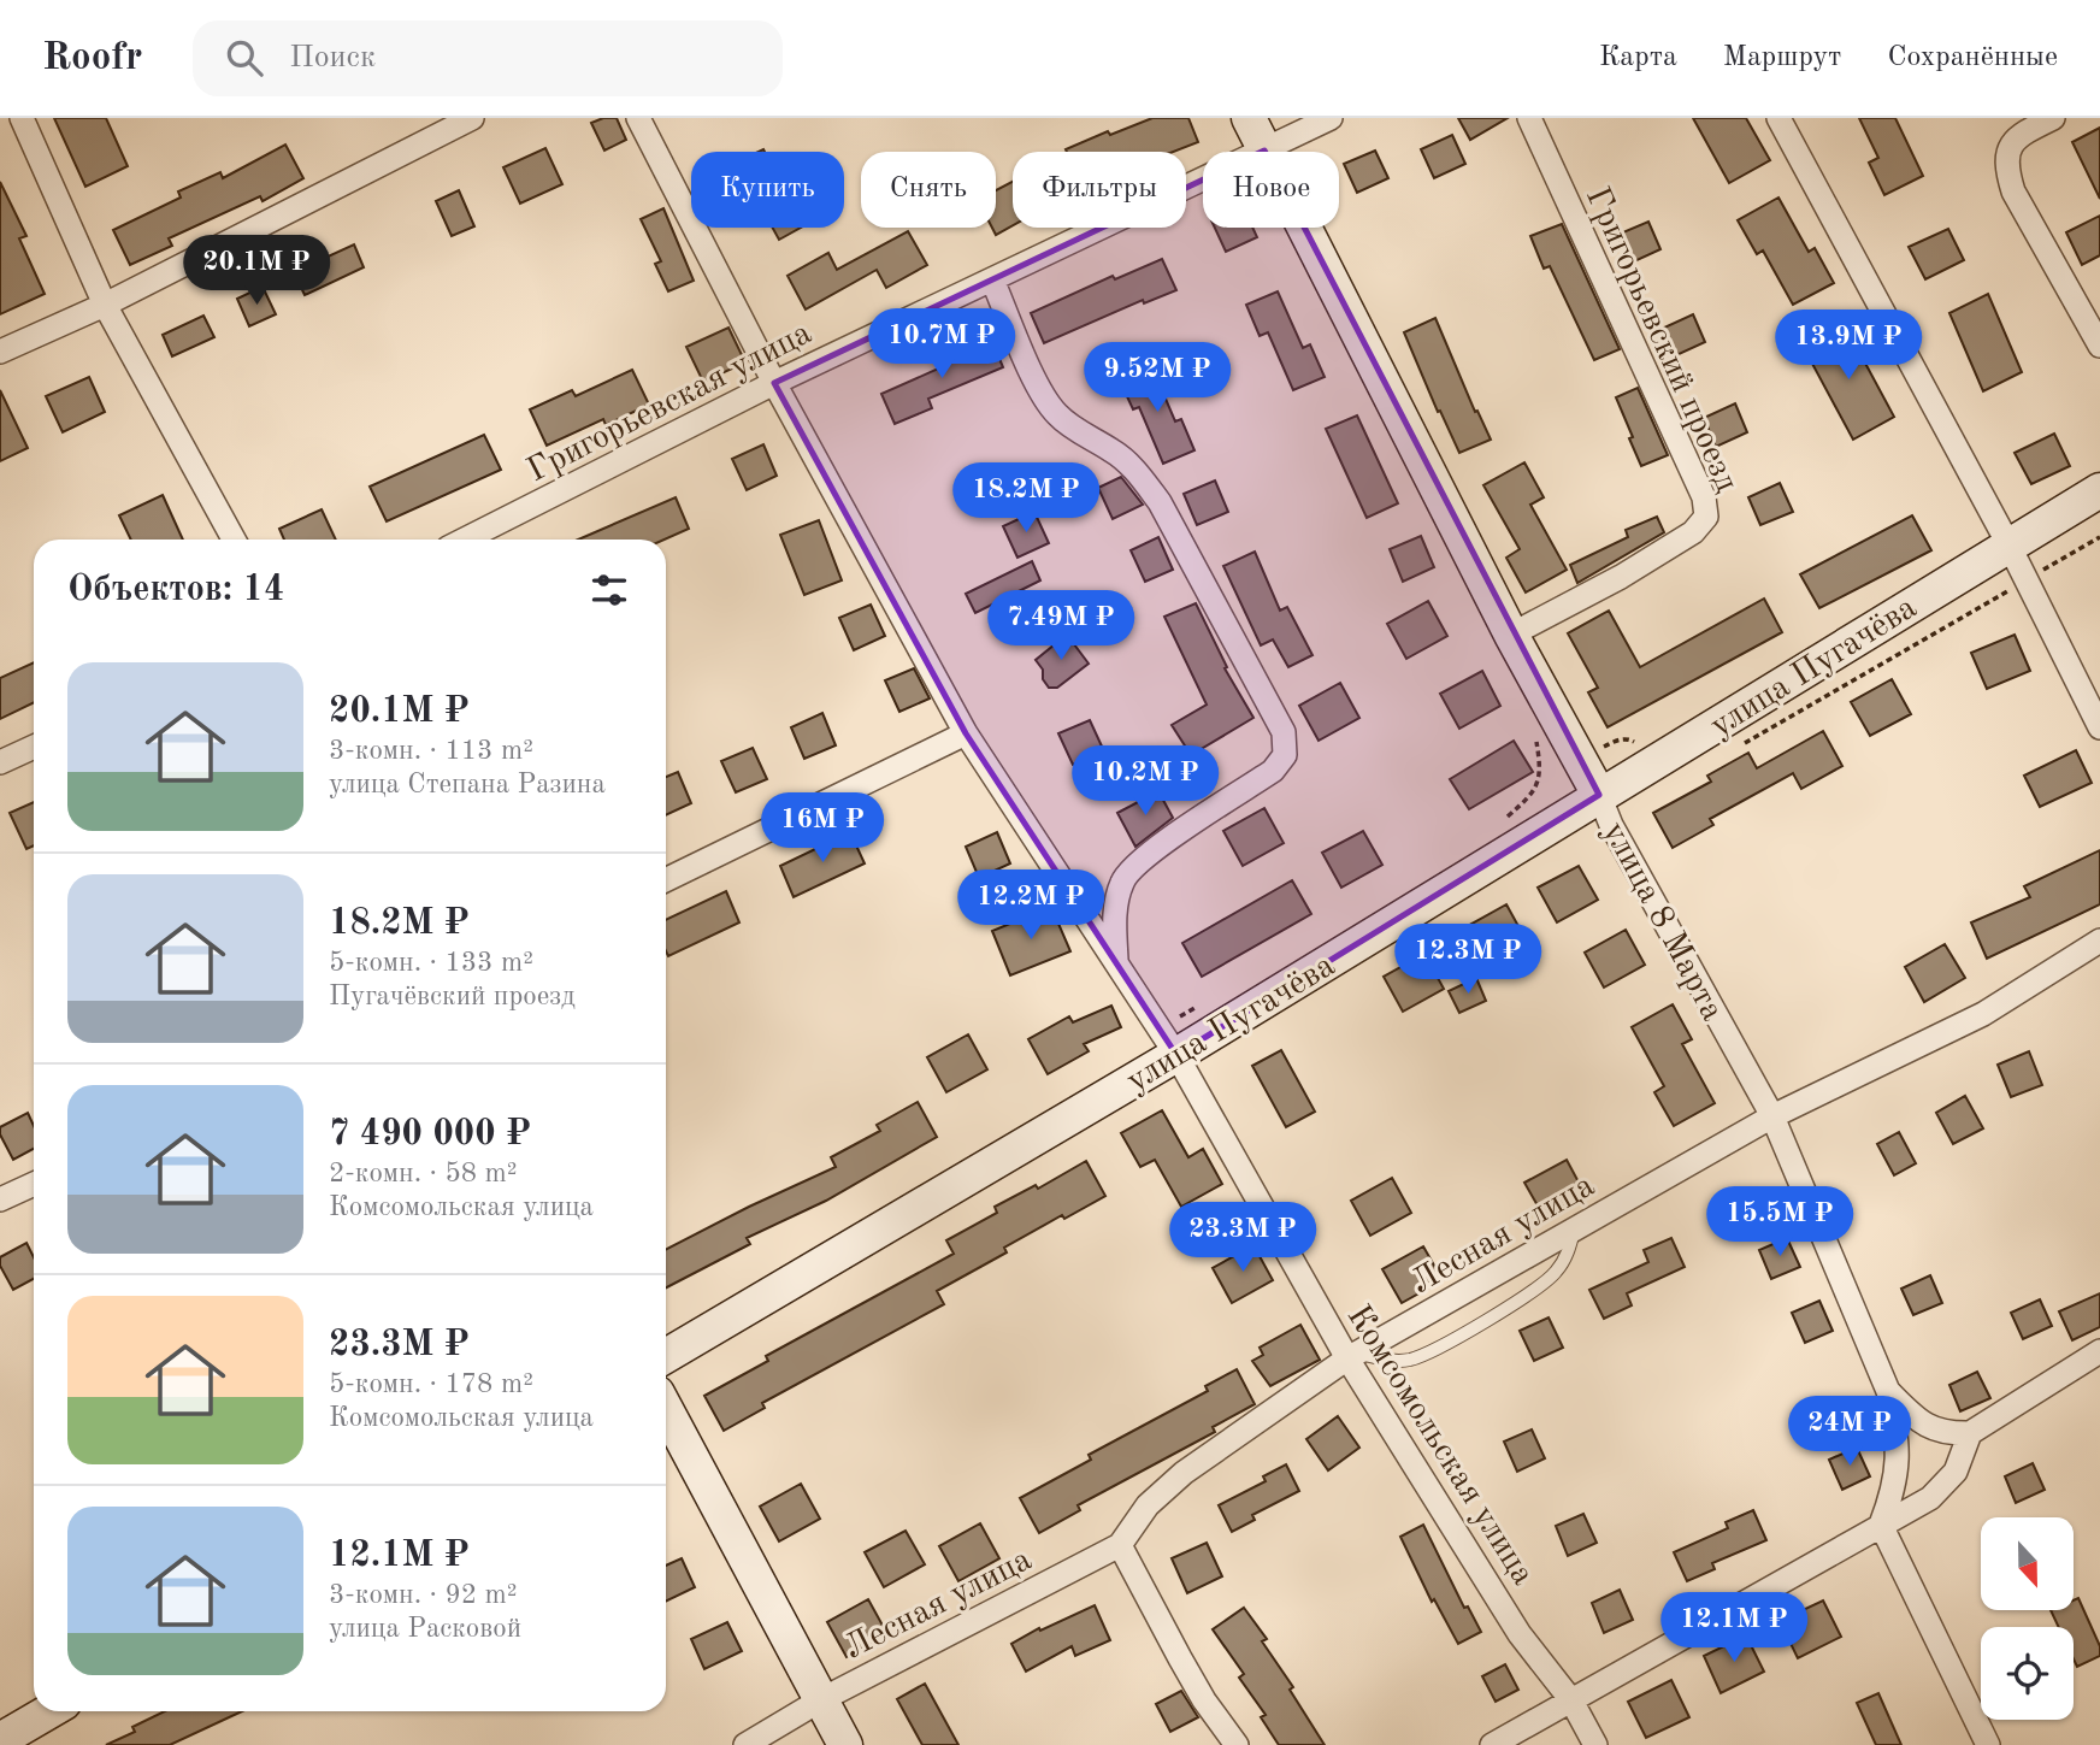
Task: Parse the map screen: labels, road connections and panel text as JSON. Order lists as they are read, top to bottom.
{
  "streets": {
    "main road": ["улица Пугачёва", "улица 8 Марта"],
    "street": [
      "Григорьевский проезд",
      "Григорьевская улица",
      "Лесная улица",
      "Комсомольская улица"
    ]
  },
  "crossings": [
    ["Григорьевский проезд", "улица 8 Марта"],
    ["Григорьевская улица", "улица 8 Марта"],
    ["Григорьевская улица", "Комсомольская улица"],
    ["улица Пугачёва", "улица 8 Марта"],
    ["улица Пугачёва", "Комсомольская улица"],
    ["улица 8 Марта", "Лесная улица"],
    ["Лесная улица", "Комсомольская улица"]
  ],
  "north": "bottom",
  "page": {
    "header": "Roofr",
    "search": "Поиск",
    "nav": ["Карта", "Маршрут", "Сохранённые"],
    "chip": [
      "Купить",
      "Снять",
      "Фильтры",
      "Новое"
    ],
    "price": [
      "20.1M ₽",
      "10.7M ₽",
      "13.9M ₽",
      "9.52M ₽",
      "18.2M ₽",
      "7.49M ₽",
      "10.2M ₽",
      "16M ₽",
      "12.2M ₽",
      "12.3M ₽",
      "15.5M ₽",
      "23.3M ₽",
      "24M ₽",
      "12.1M ₽"
    ],
    "heading": "Объектов: 14",
    "list": [
      {
        "name": "20.1M ₽",
        "note": "3-комн. · 113 m² · улица Степана Разина"
      },
      {
        "name": "18.2M ₽",
        "note": "5-комн. · 133 m² · Пугачёвский проезд"
      },
      {
        "name": "7 490 000 ₽",
        "note": "2-комн. · 58 m² · Комсомольская улица"
      },
      {
        "name": "23.3M ₽",
        "note": "5-комн. · 178 m² · Комсомольская улица"
      },
      {
        "name": "12.1M ₽",
        "note": "3-комн. · 92 m² · улица Расковой"
      }
    ]
  }
}
